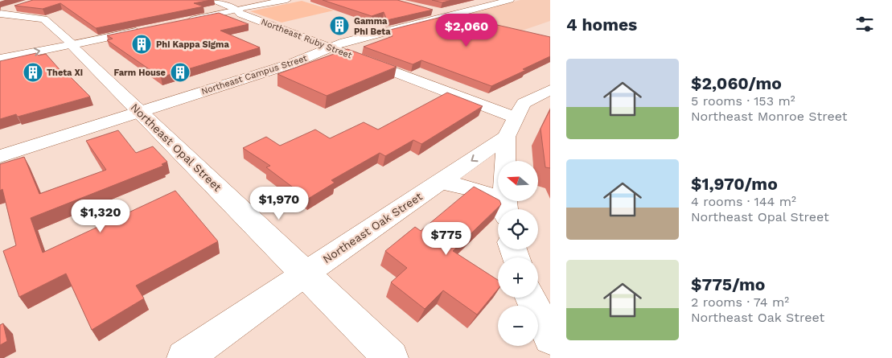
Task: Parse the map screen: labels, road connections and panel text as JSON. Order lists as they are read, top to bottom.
{
  "streets": {
    "street": [
      "Northeast Ruby Street",
      "Northeast Campus Street",
      "Northeast Opal Street",
      "Northeast Oak Street"
    ]
  },
  "crossings": [
    ["Northeast Ruby Street", "Northeast Campus Street"],
    ["Northeast Ruby Street", "Northeast Oak Street"],
    ["Northeast Campus Street", "Northeast Opal Street"],
    ["Northeast Opal Street", "Northeast Oak Street"]
  ],
  "places": {
    "building": [
      "Gamma Phi Beta",
      "Phi Kappa Sigma",
      "Theta Xi",
      "Farm House"
    ]
  },
  "north": "left",
  "page": {
    "heading": "4 homes",
    "price": [
      "$2,060",
      "$1,970",
      "$1,320",
      "$775"
    ],
    "list": [
      {
        "name": "$2,060/mo",
        "note": "5 rooms · 153 m² · Northeast Monroe Street"
      },
      {
        "name": "$1,970/mo",
        "note": "4 rooms · 144 m² · Northeast Opal Street"
      },
      {
        "name": "$775/mo",
        "note": "2 rooms · 74 m² · Northeast Oak Street"
      }
    ],
    "map_buttons": ["+", "−"]
  }
}
